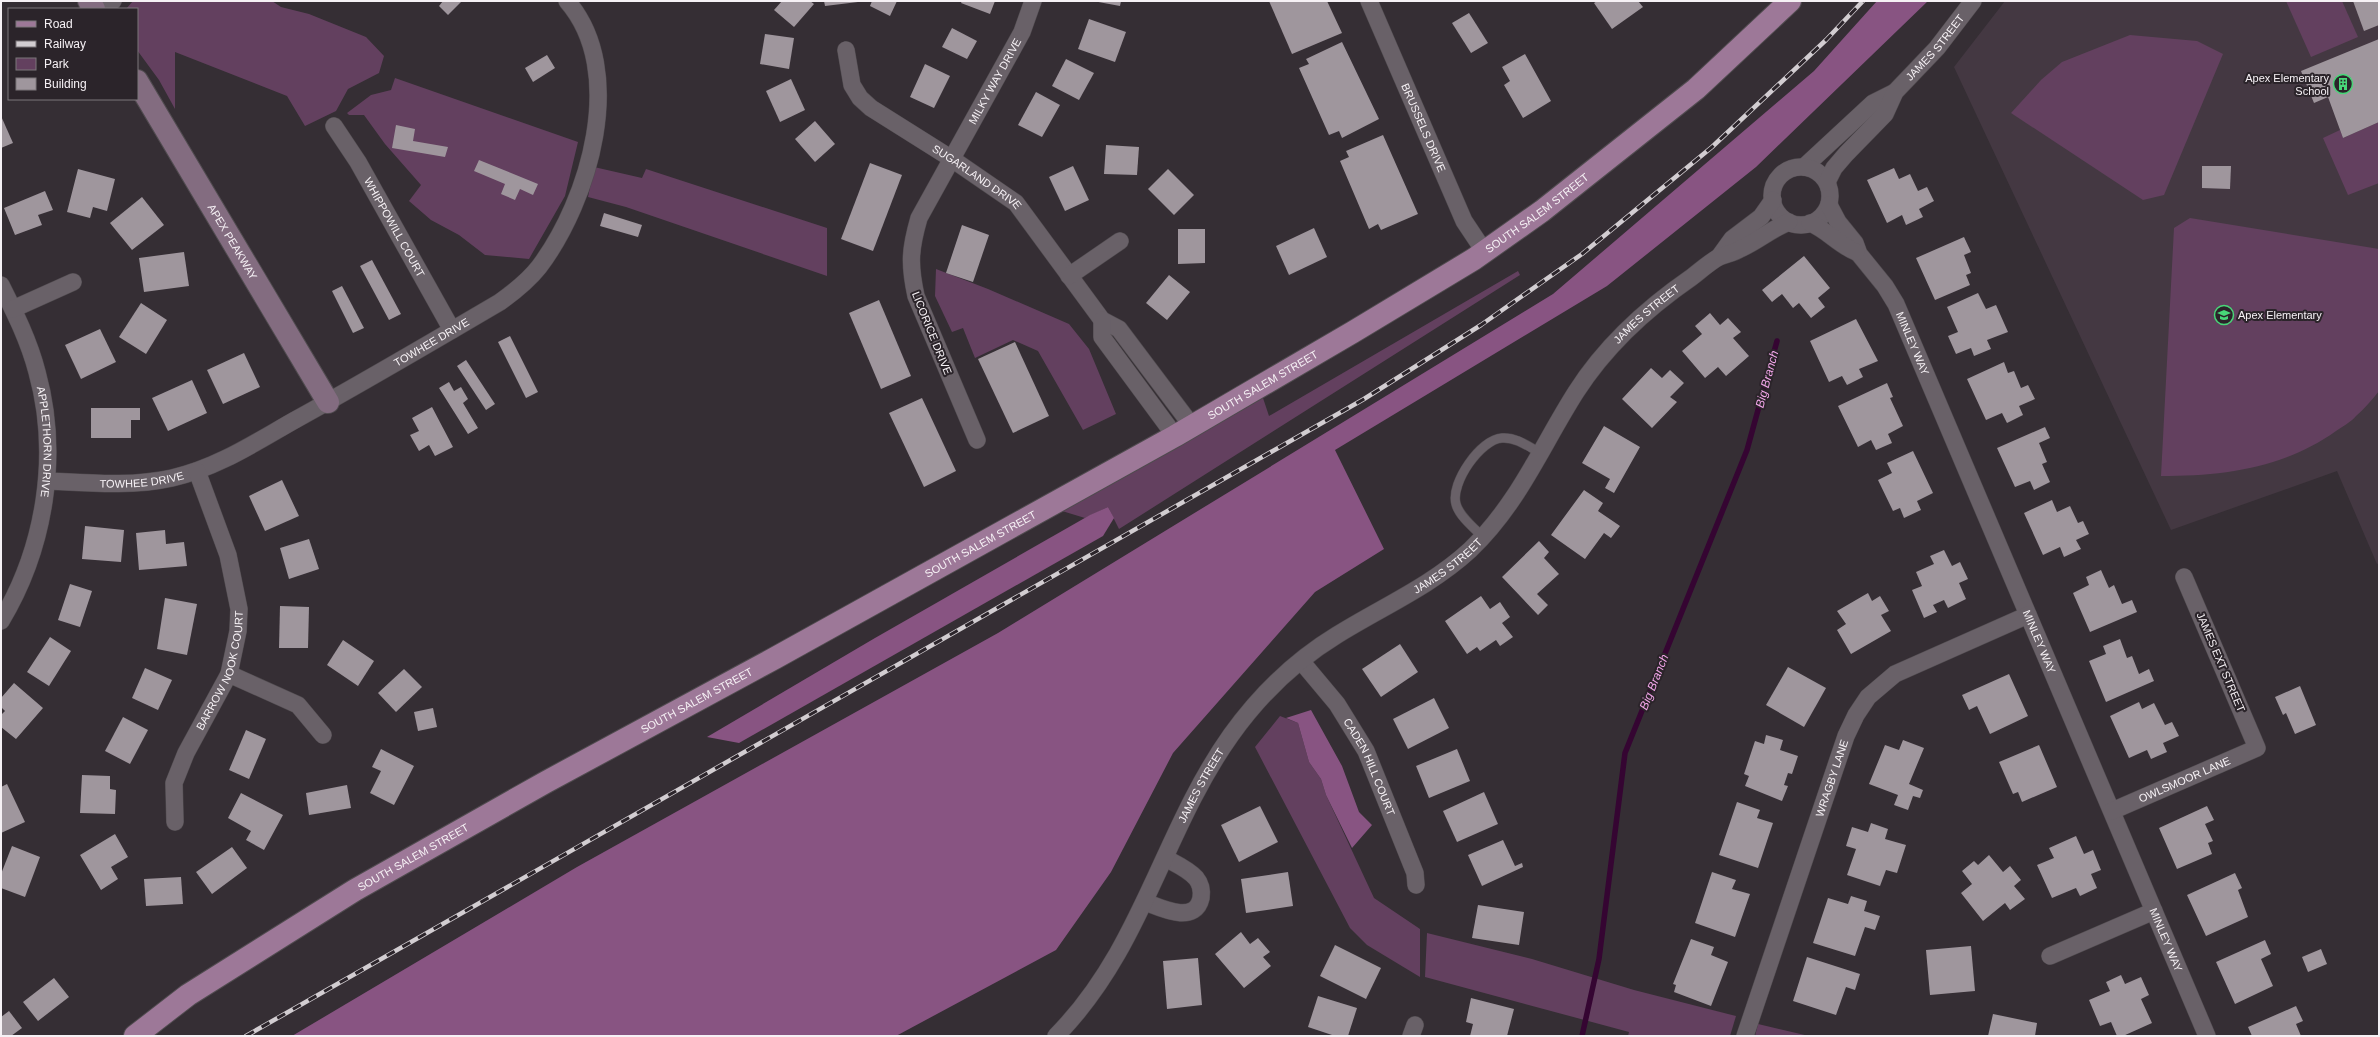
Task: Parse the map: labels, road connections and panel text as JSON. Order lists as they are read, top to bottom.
{
  "streets": {
    "main road": ["SOUTH SALEM STREET", "APEX PEAKWAY"],
    "street": [
      "JAMES STREET",
      "MILKY WAY DRIVE",
      "BRUSSELS DRIVE",
      "SUGARLAND DRIVE",
      "WHIPPOWILL COURT",
      "LICORICE DRIVE",
      "TOWHEE DRIVE",
      "MINLEY WAY",
      "APPLETHORN DRIVE",
      "JAMES EXT STREET",
      "BARROW NOOK COURT",
      "CADEN HILL COURT",
      "WRAGBY LANE",
      "OWLSMOOR LANE"
    ]
  },
  "crossings": [
    ["JAMES STREET", "MINLEY WAY"],
    ["JAMES STREET", "CADEN HILL COURT"],
    ["MILKY WAY DRIVE", "SUGARLAND DRIVE"],
    ["MILKY WAY DRIVE", "LICORICE DRIVE"],
    ["BRUSSELS DRIVE", "SOUTH SALEM STREET"],
    ["SUGARLAND DRIVE", "SOUTH SALEM STREET"],
    ["SUGARLAND DRIVE", "LICORICE DRIVE"],
    ["WHIPPOWILL COURT", "TOWHEE DRIVE"],
    ["APEX PEAKWAY", "TOWHEE DRIVE"],
    ["TOWHEE DRIVE", "APPLETHORN DRIVE"],
    ["TOWHEE DRIVE", "BARROW NOOK COURT"],
    ["MINLEY WAY", "WRAGBY LANE"],
    ["MINLEY WAY", "OWLSMOOR LANE"],
    ["JAMES EXT STREET", "OWLSMOOR LANE"]
  ],
  "water": ["Big Branch"],
  "places": {
    "building": ["Apex Elementary School"],
    "school or university": ["Apex Elementary"]
  },
  "legend": [
    "Road",
    "Railway",
    "Park",
    "Building"
  ]
}
